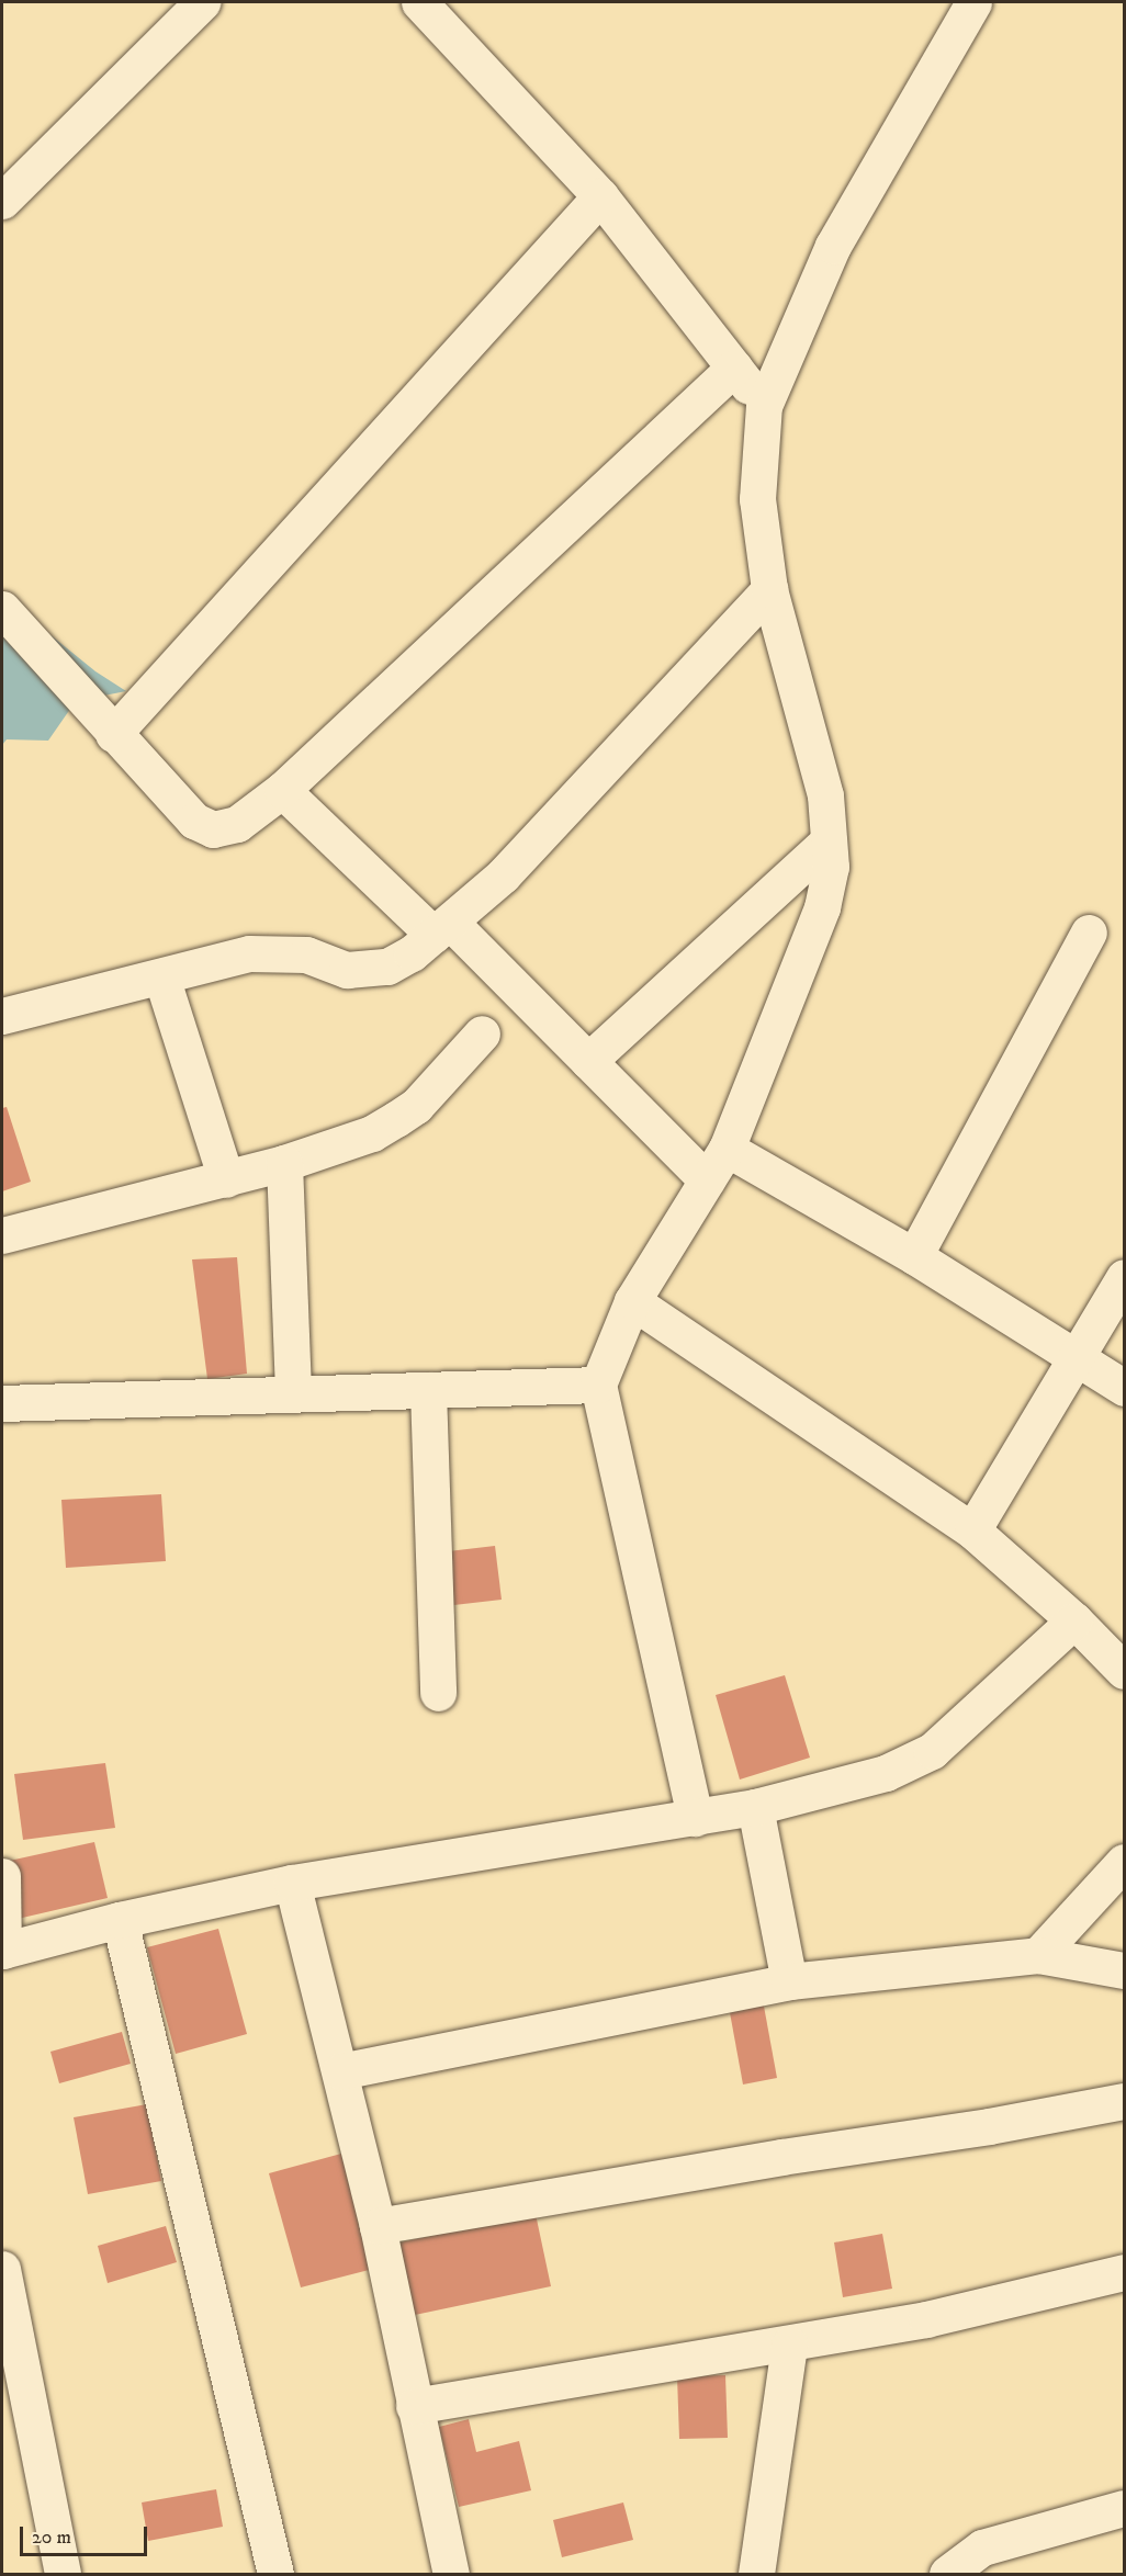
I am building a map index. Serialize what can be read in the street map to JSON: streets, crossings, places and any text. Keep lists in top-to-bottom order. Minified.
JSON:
{"scale_bar":"20 m"}
